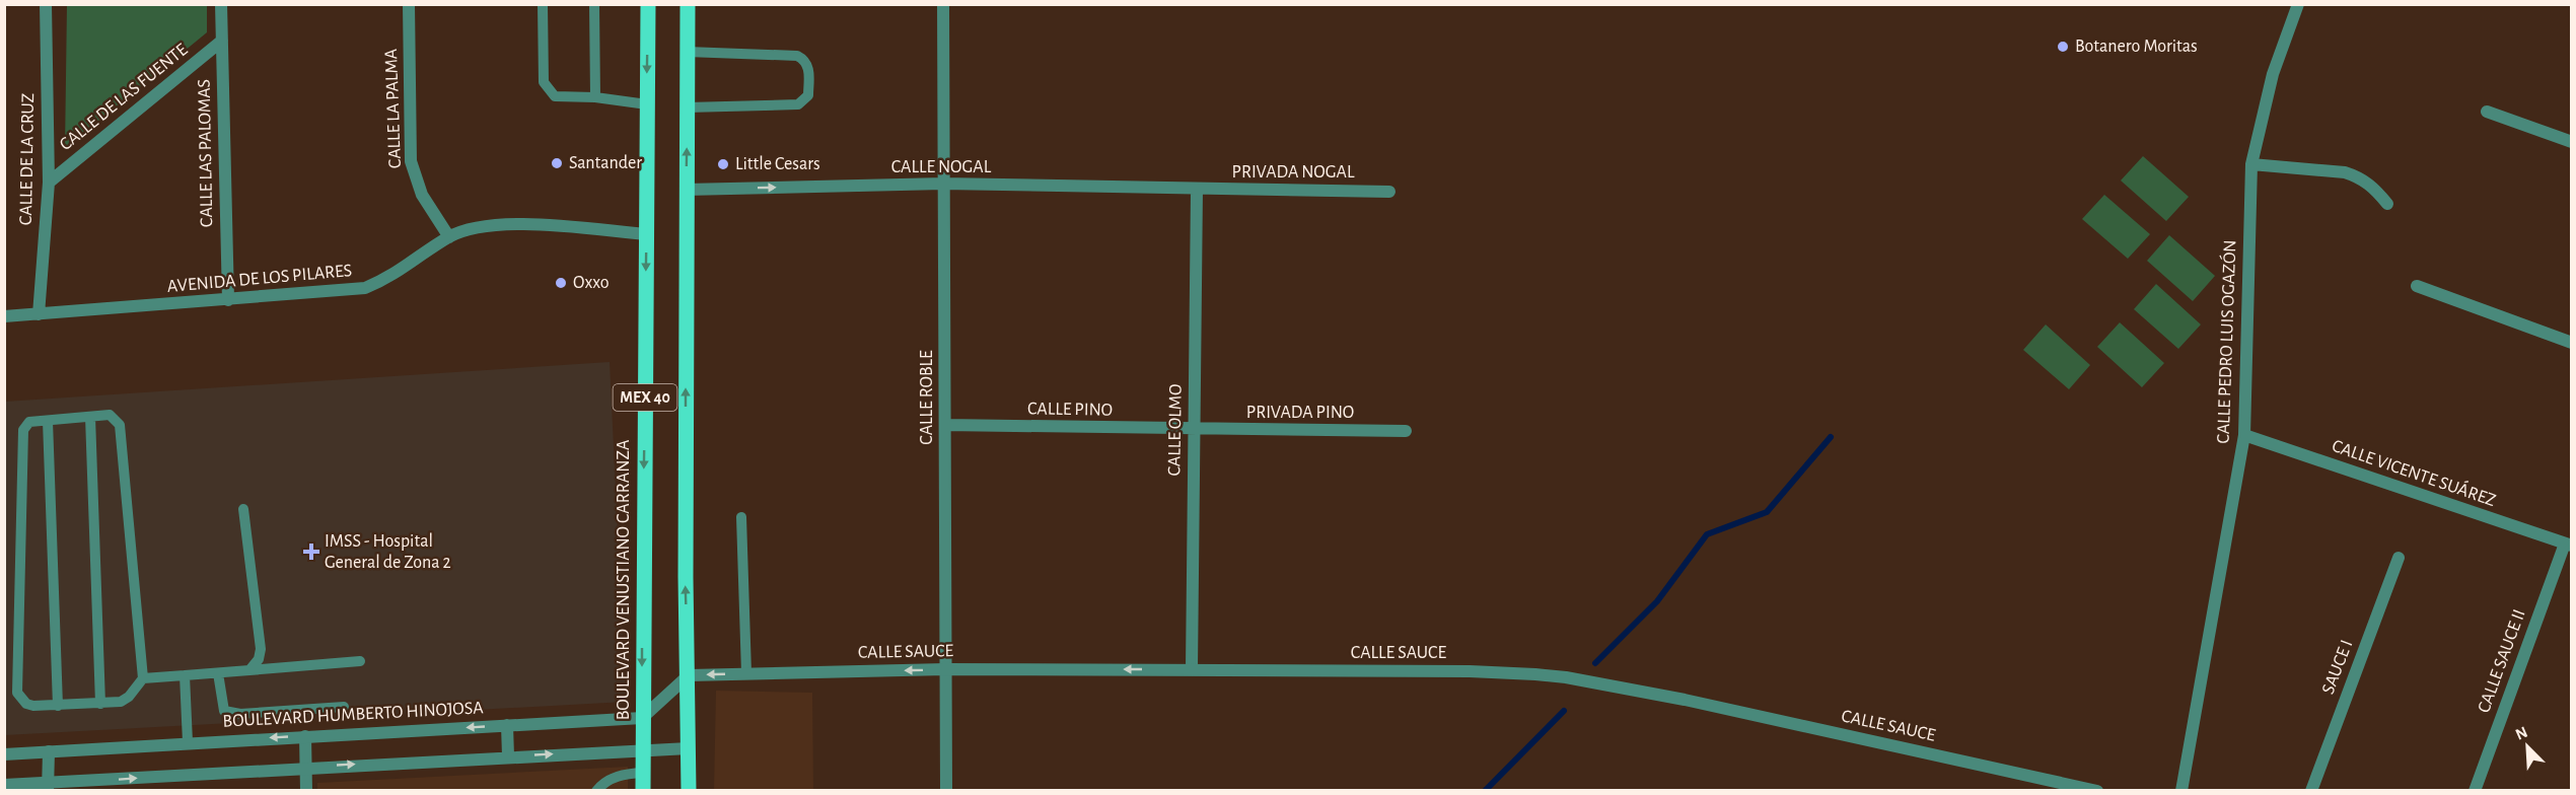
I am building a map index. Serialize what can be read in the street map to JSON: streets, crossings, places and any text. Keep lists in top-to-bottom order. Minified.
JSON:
{"streets":{"main road":["MEX 40","BOULEVARD VENUSTIANO CARRANZA"],"street":["CALLE DE LAS FUENTE","CALLE LA PALMA","CALLE LAS PALOMAS","CALLE DE LA CRUZ","CALLE NOGAL","PRIVADA NOGAL","AVENIDA DE LOS PILARES","CALLE PEDRO LUIS OGAZÓN","CALLE ROBLE","CALLE PINO","PRIVADA PINO","CALLE OLMO","CALLE VICENTE SUÁREZ","CALLE SAUCE","CALLE SAUCE II","SAUCE I","BOULEVARD HUMBERTO HINOJOSA"]},"crossings":[["CALLE DE LAS FUENTE","CALLE LAS PALOMAS"],["CALLE DE LAS FUENTE","CALLE DE LA CRUZ"],["CALLE LA PALMA","AVENIDA DE LOS PILARES"],["CALLE LAS PALOMAS","AVENIDA DE LOS PILARES"],["CALLE DE LA CRUZ","AVENIDA DE LOS PILARES"],["CALLE NOGAL","PRIVADA NOGAL"],["CALLE NOGAL","MEX 40"],["CALLE NOGAL","CALLE ROBLE"],["CALLE NOGAL","CALLE OLMO"],["PRIVADA NOGAL","CALLE OLMO"],["AVENIDA DE LOS PILARES","BOULEVARD VENUSTIANO CARRANZA"],["CALLE PEDRO LUIS OGAZÓN","CALLE VICENTE SUÁREZ"],["MEX 40","CALLE SAUCE"],["CALLE ROBLE","CALLE PINO"],["CALLE ROBLE","CALLE SAUCE"],["CALLE PINO","PRIVADA PINO"],["CALLE PINO","CALLE OLMO"],["PRIVADA PINO","CALLE OLMO"],["CALLE OLMO","CALLE SAUCE"],["CALLE VICENTE SUÁREZ","CALLE SAUCE II"],["BOULEVARD VENUSTIANO CARRANZA","BOULEVARD HUMBERTO HINOJOSA"]],"one_way":["CALLE NOGAL","CALLE SAUCE"],"places":{"other":["Botanero Moritas","Santander","Little Cesars","Oxxo"],"health":["IMSS - Hospital General de Zona 2"]},"north":"top left"}
